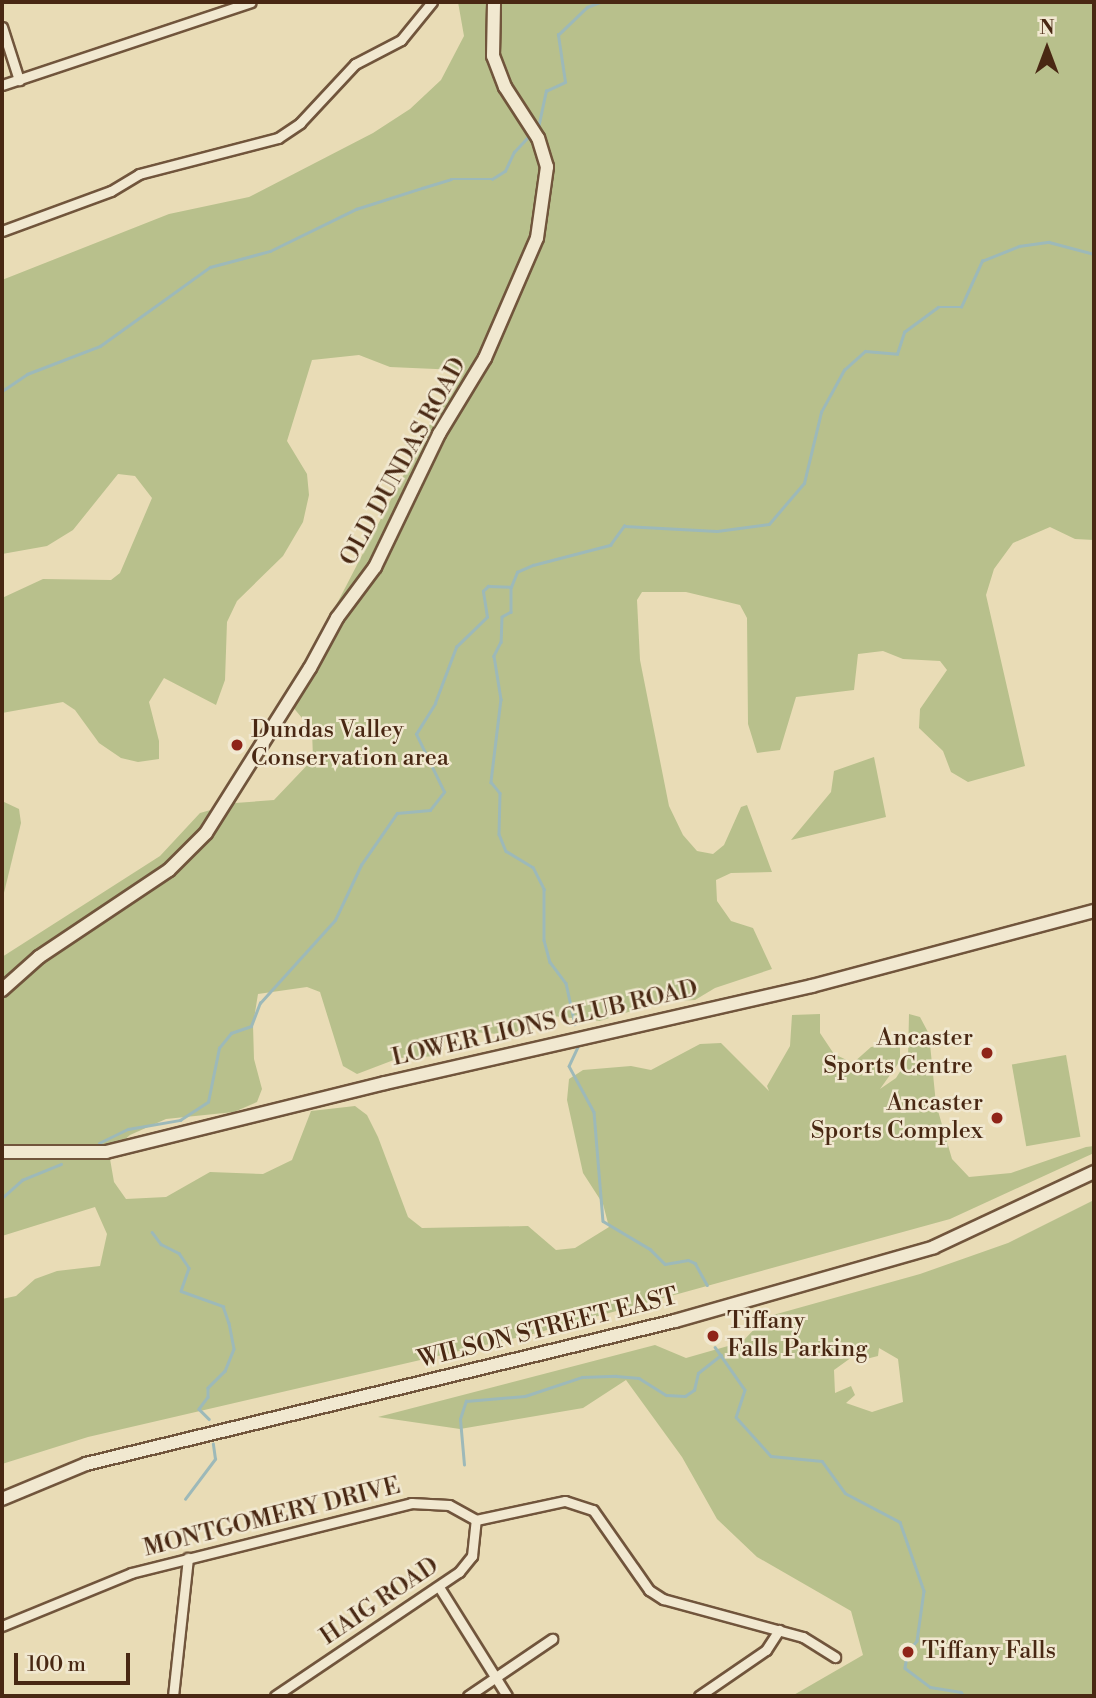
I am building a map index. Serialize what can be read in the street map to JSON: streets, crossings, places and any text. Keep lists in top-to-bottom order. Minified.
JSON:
{"streets":{"street":["OLD DUNDAS ROAD","LOWER LIONS CLUB ROAD","WILSON STREET EAST","MONTGOMERY DRIVE","HAIG ROAD"]},"crossings":[["MONTGOMERY DRIVE","HAIG ROAD"]],"places":["Dundas Valley Conservation area","Ancaster Sports Centre","Ancaster Sports Complex","Tiffany Falls Parking","Tiffany Falls"],"scale_bar":"100 m","north":"top"}
